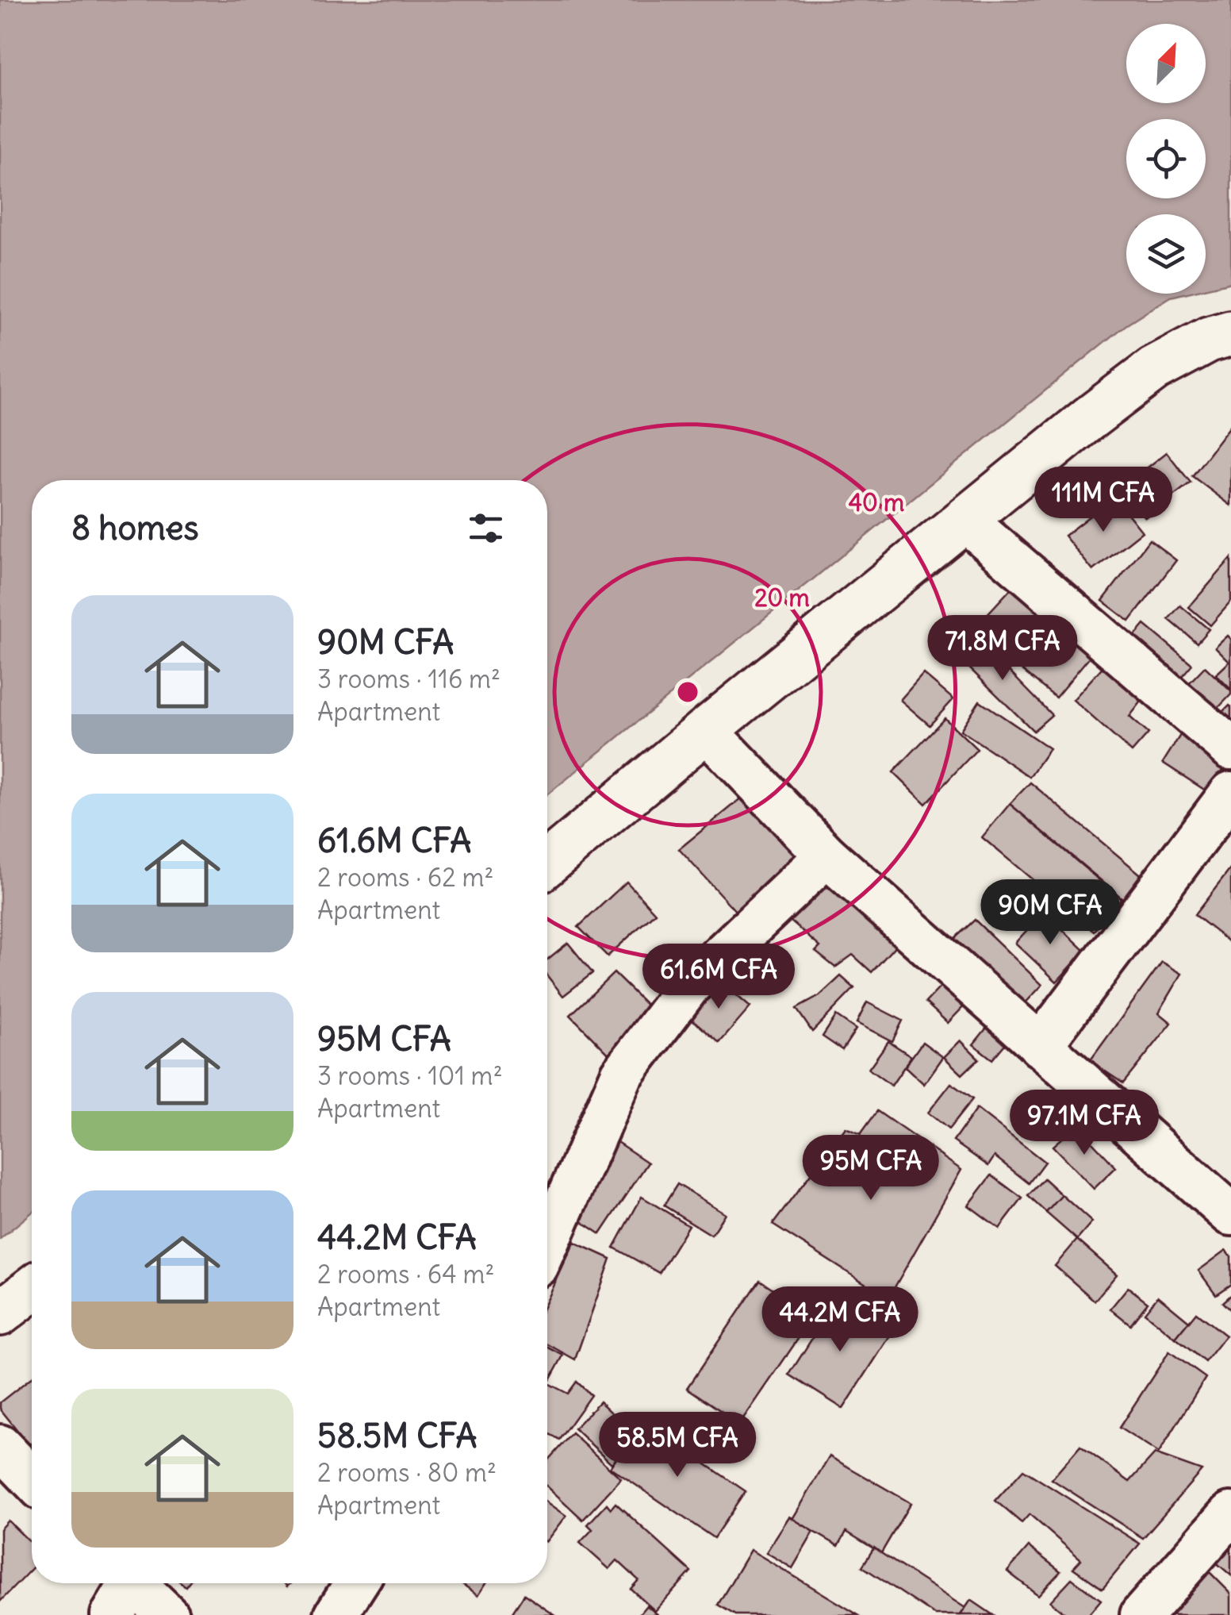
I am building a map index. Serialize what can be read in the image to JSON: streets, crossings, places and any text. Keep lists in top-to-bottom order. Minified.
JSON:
{"north":"top right","page":{"price":["111M CFA","71.8M CFA","90M CFA","61.6M CFA","97.1M CFA","95M CFA","44.2M CFA","58.5M CFA"],"heading":"8 homes","list":[{"name":"90M CFA","note":"3 rooms · 116 m² · Apartment"},{"name":"61.6M CFA","note":"2 rooms · 62 m² · Apartment"},{"name":"95M CFA","note":"3 rooms · 101 m² · Apartment"},{"name":"44.2M CFA","note":"2 rooms · 64 m² · Apartment"},{"name":"58.5M CFA","note":"2 rooms · 80 m² · Apartment"}]},"rings":["40 m","20 m"]}
